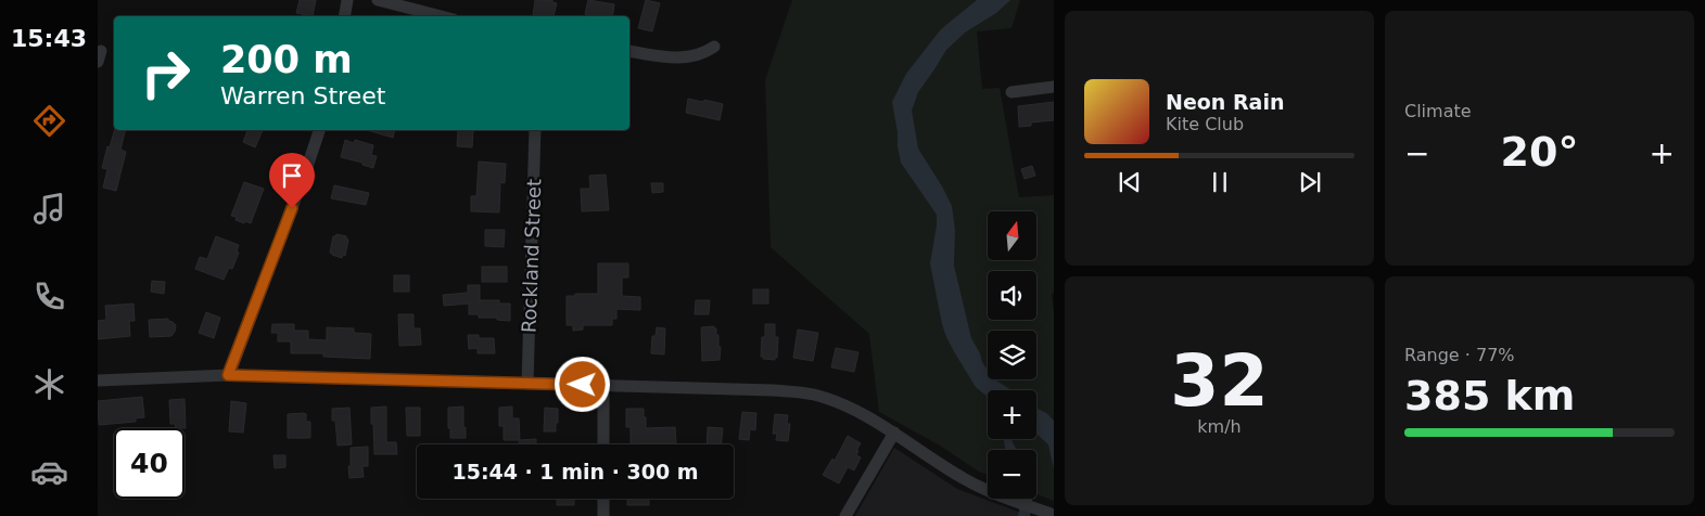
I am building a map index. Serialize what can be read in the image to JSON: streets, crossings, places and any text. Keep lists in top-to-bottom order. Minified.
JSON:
{"streets":{"street":["Rockland Street"]},"north":"top","page":{"tabs":"15:43","tile":["Climate",["32","km/h"],["Range · 77%","385 km"]],"turn":["200 m","Warren Street"],"song":["Neon Rain","Kite Club"],"heat":["−","20°","+"],"map_buttons":["+","−"],"limit":"40","trip":"15:44 · 1 min · 300 m"}}
